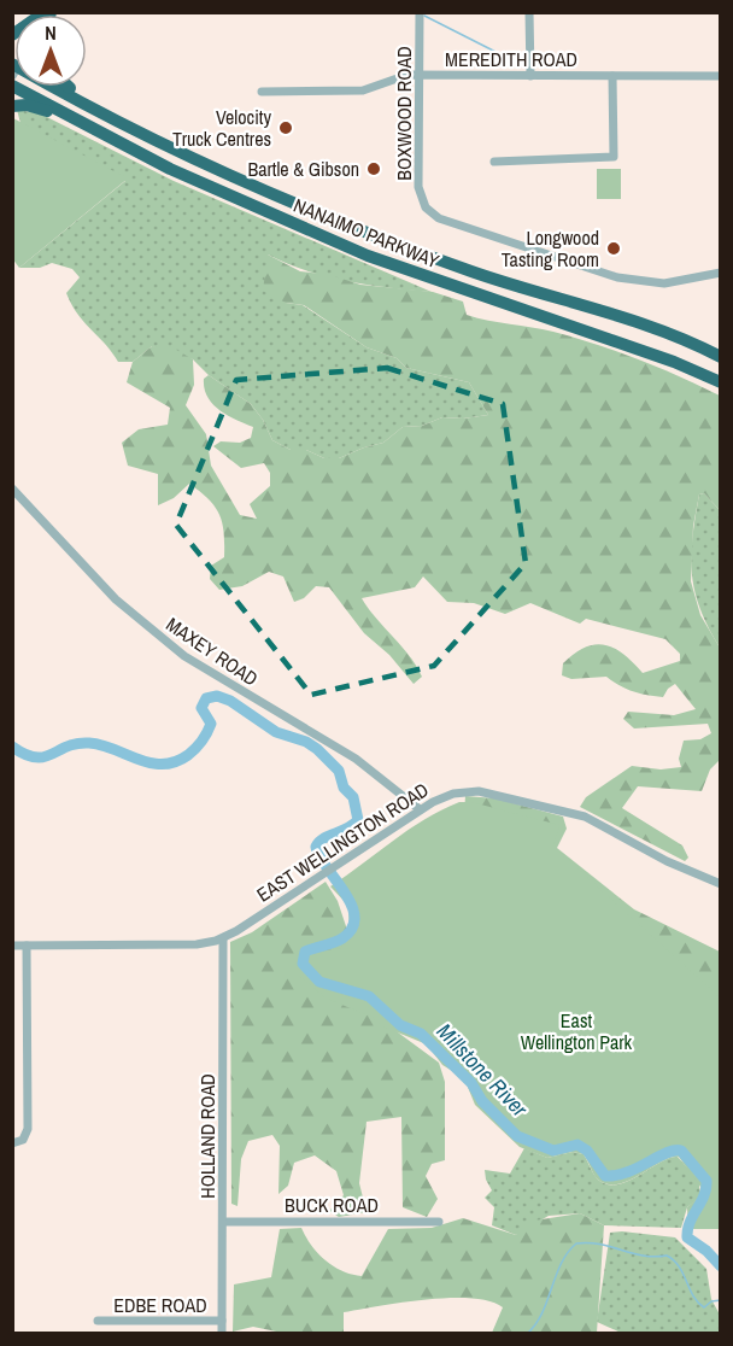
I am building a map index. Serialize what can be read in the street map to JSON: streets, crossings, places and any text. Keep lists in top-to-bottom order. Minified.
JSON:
{"streets":{"highway":["NANAIMO PARKWAY"],"street":["MEREDITH ROAD","BOXWOOD ROAD","MAXEY ROAD","EAST WELLINGTON ROAD","HOLLAND ROAD","BUCK ROAD","EDBE ROAD"]},"crossings":[["MEREDITH ROAD","BOXWOOD ROAD"],["MAXEY ROAD","EAST WELLINGTON ROAD"],["EAST WELLINGTON ROAD","HOLLAND ROAD"],["HOLLAND ROAD","BUCK ROAD"],["HOLLAND ROAD","EDBE ROAD"]],"water":["Millstone River"],"parks":["East Wellington Park"],"places":["Velocity Truck Centres","Bartle & Gibson","Longwood Tasting Room"],"north":"top"}
